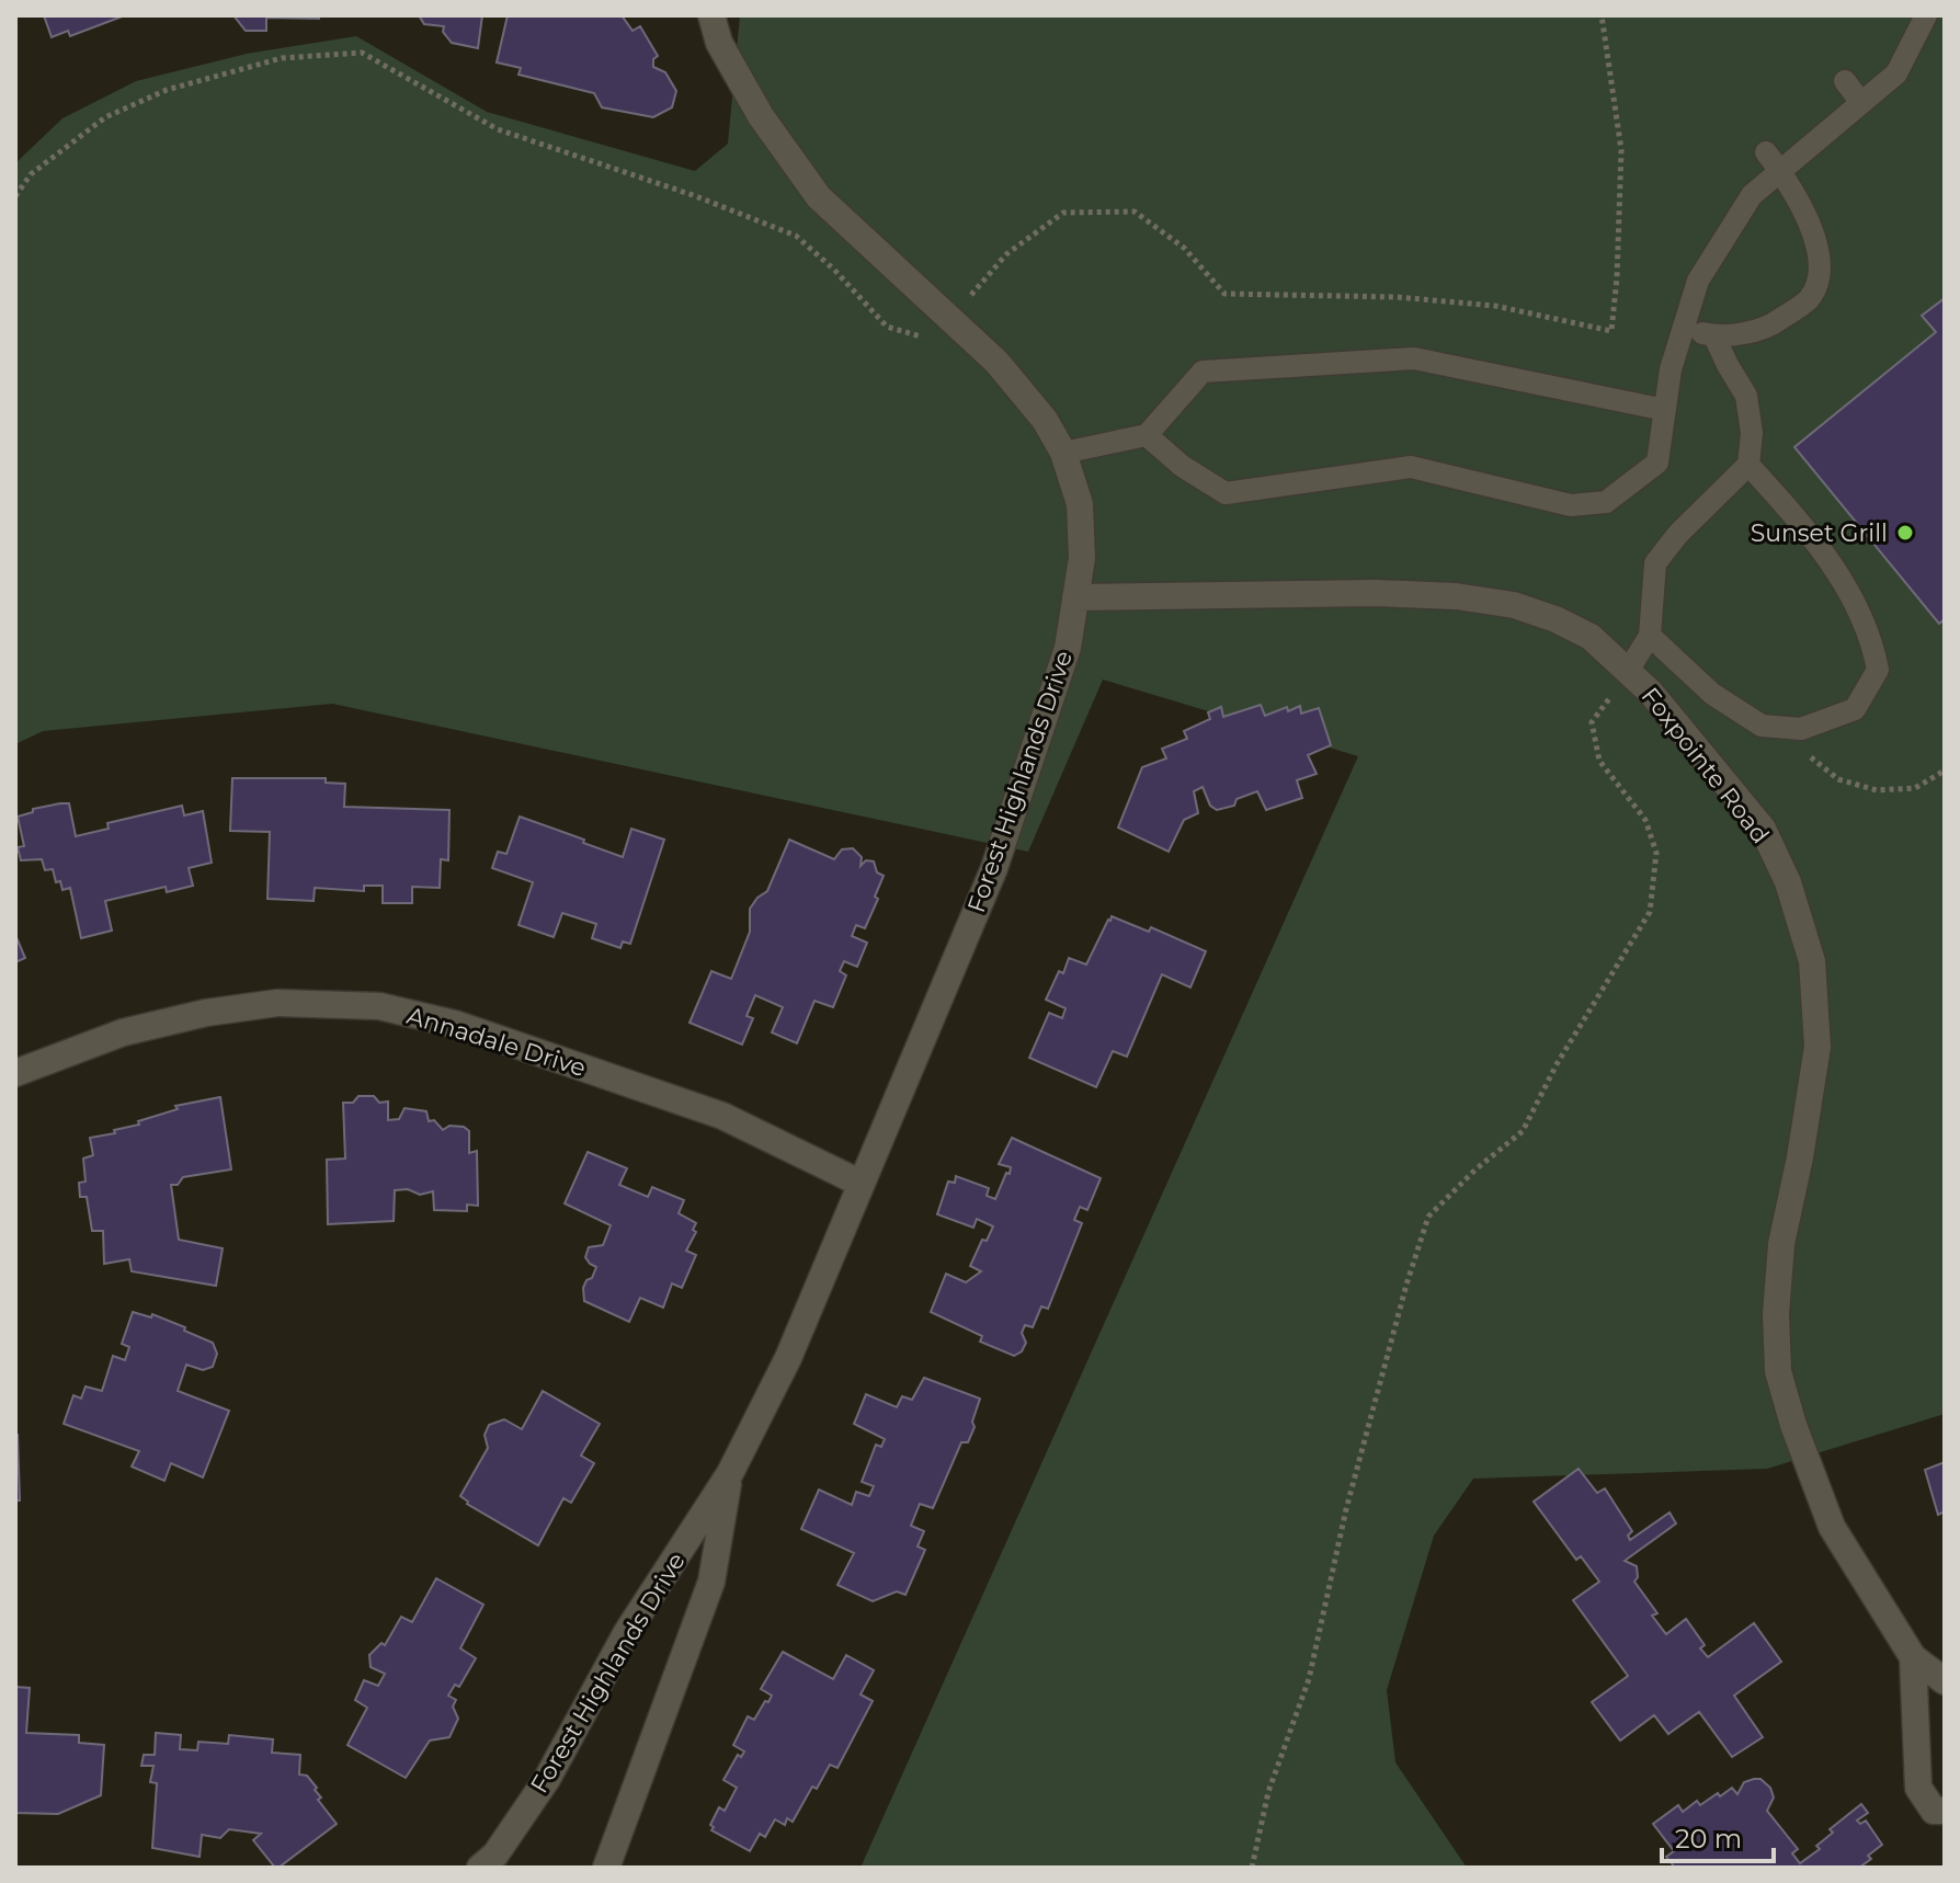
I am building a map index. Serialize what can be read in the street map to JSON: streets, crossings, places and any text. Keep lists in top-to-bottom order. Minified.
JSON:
{"streets":{"street":["Foxpointe Road","Forest Highlands Drive","Annadale Drive"]},"crossings":[["Foxpointe Road","Forest Highlands Drive"],["Forest Highlands Drive","Annadale Drive"]],"places":["Sunset Grill"],"scale_bar":"20 m"}
